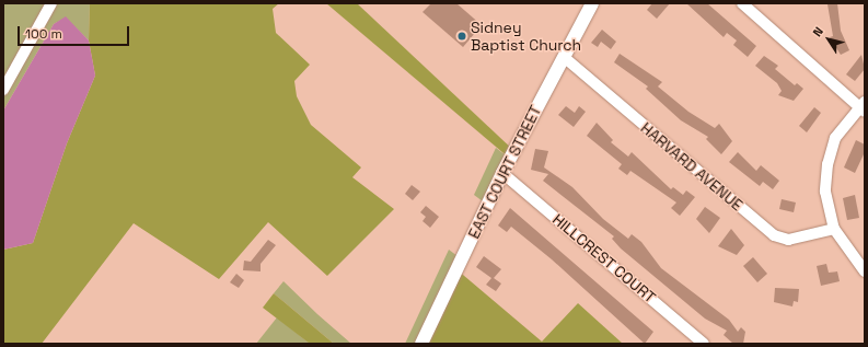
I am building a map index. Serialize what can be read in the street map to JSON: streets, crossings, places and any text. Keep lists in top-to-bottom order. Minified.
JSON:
{"streets":{"main road":["EAST COURT STREET"],"street":["HARVARD AVENUE","HILLCREST COURT"]},"crossings":[["HARVARD AVENUE","EAST COURT STREET"],["EAST COURT STREET","HILLCREST COURT"]],"places":["Sidney Baptist Church"],"scale_bar":"100 m","north":"top left"}
